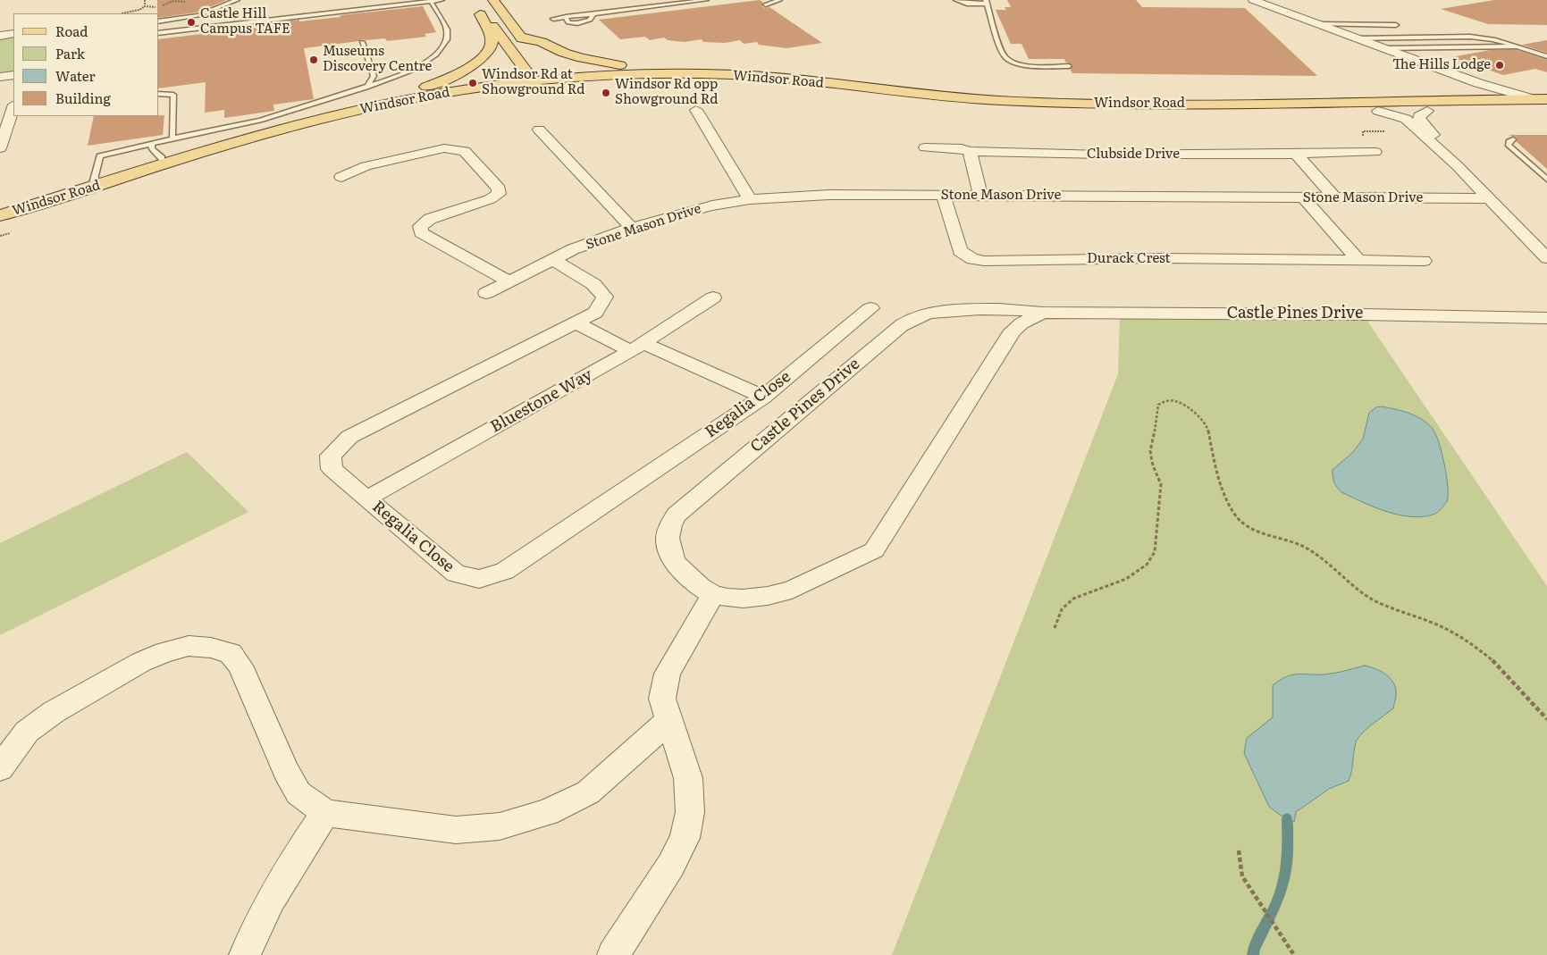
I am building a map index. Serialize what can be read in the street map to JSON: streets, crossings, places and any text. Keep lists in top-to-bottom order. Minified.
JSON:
{"streets":{"main road":["Windsor Road"],"street":["Clubside Drive","Stone Mason Drive","Durack Crest","Castle Pines Drive","Bluestone Way","Regalia Close"]},"crossings":[["Stone Mason Drive","Durack Crest"],["Stone Mason Drive","Regalia Close"],["Bluestone Way","Regalia Close"]],"places":["Castle Hill Campus TAFE","Museums Discovery Centre","The Hills Lodge","Windsor Rd at Showground Rd","Windsor Rd opp Showground Rd"],"legend":["Road","Park","Water","Building"]}
